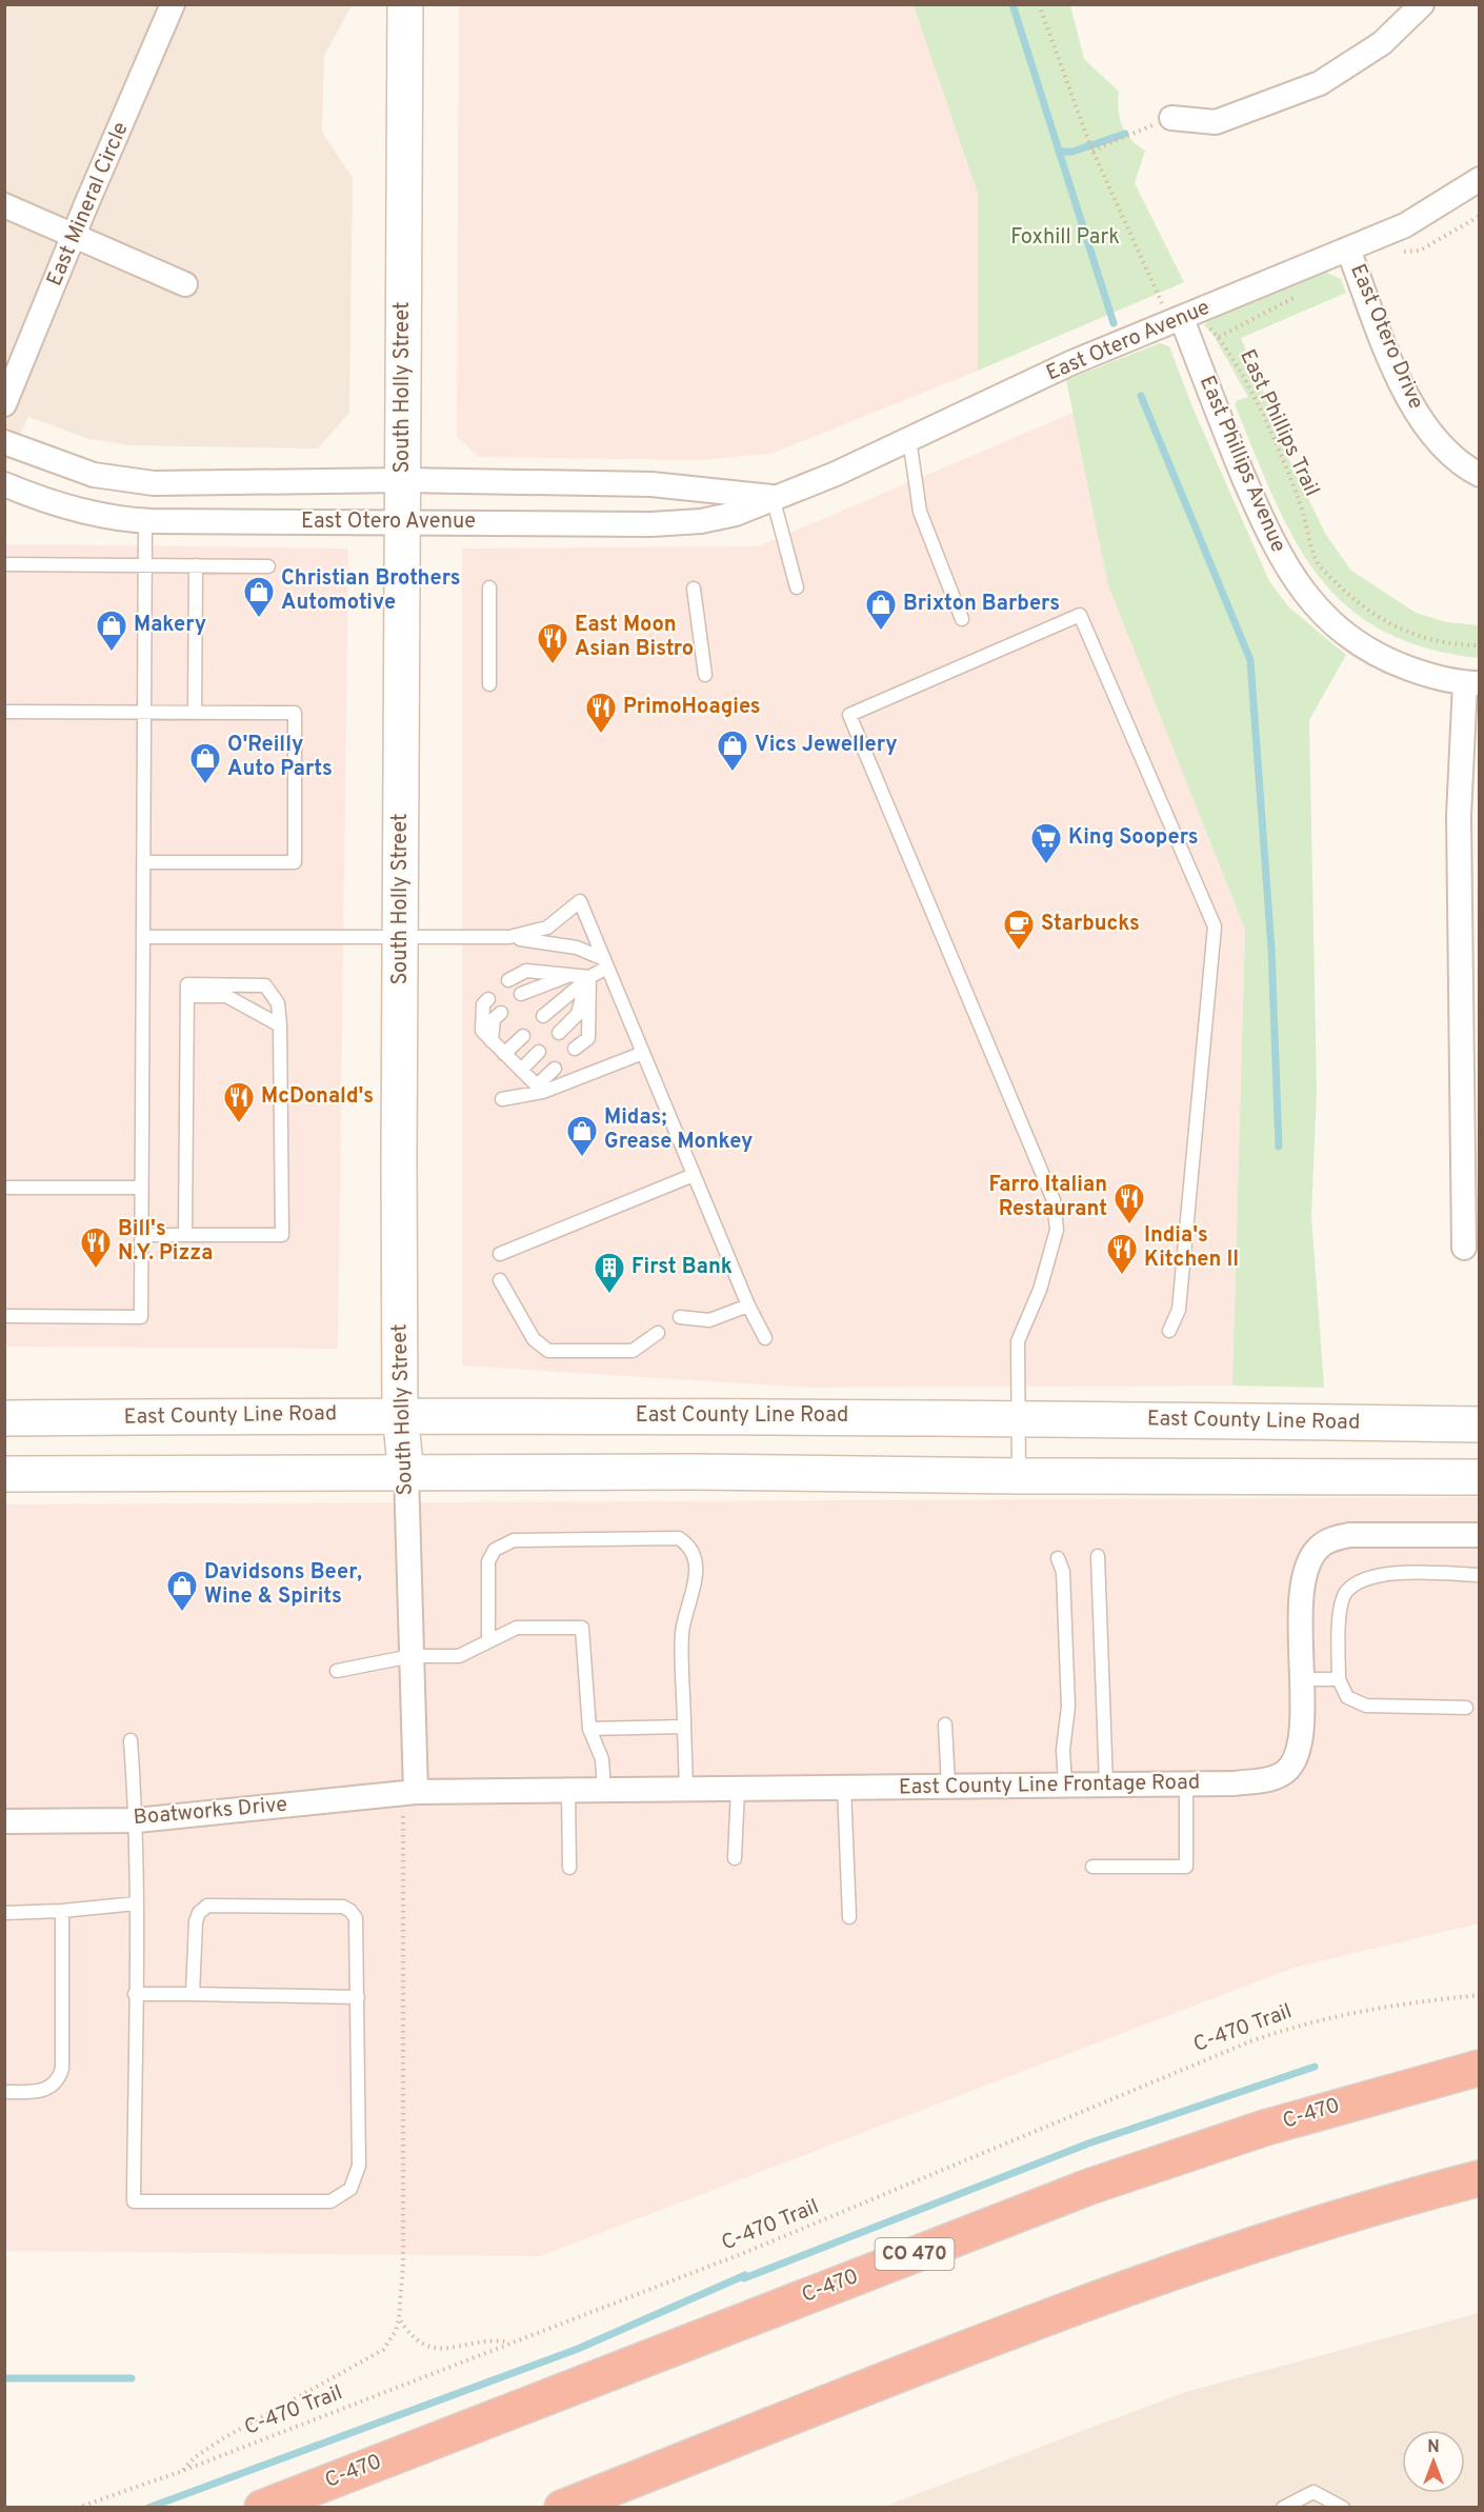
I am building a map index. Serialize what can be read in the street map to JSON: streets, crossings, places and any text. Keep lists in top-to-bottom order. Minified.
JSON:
{"streets":{"highway":["C-470","CO 470"],"main road":["South Holly Street","East County Line Road"],"street":["East Mineral Circle","East Otero Drive","East Otero Avenue","East Phillips Avenue","East County Line Frontage Road","Boatworks Drive"],"path":["East Phillips Trail","C-470 Trail"]},"crossings":[["East Otero Drive","East Otero Avenue"],["East Otero Avenue","South Holly Street"],["East Otero Avenue","East Phillips Avenue"],["South Holly Street","East County Line Road"],["South Holly Street","East County Line Frontage Road"],["South Holly Street","Boatworks Drive"],["East County Line Frontage Road","Boatworks Drive"]],"parks":["Foxhill Park"],"places":{"shop":["Christian Brothers Automotive","Brixton Barbers","Makery","Vics Jewellery","O'Reilly Auto Parts","Midas; Grease Monkey","Davidsons Beer, Wine & Spirits"],"restaurant":["East Moon Asian Bistro","PrimoHoagies","McDonald's","Farro Italian Restaurant","Bill's N.Y. Pizza","India's Kitchen II"],"supermarket":["King Soopers"],"cafe":["Starbucks"],"building":["First Bank"]},"north":"top"}
